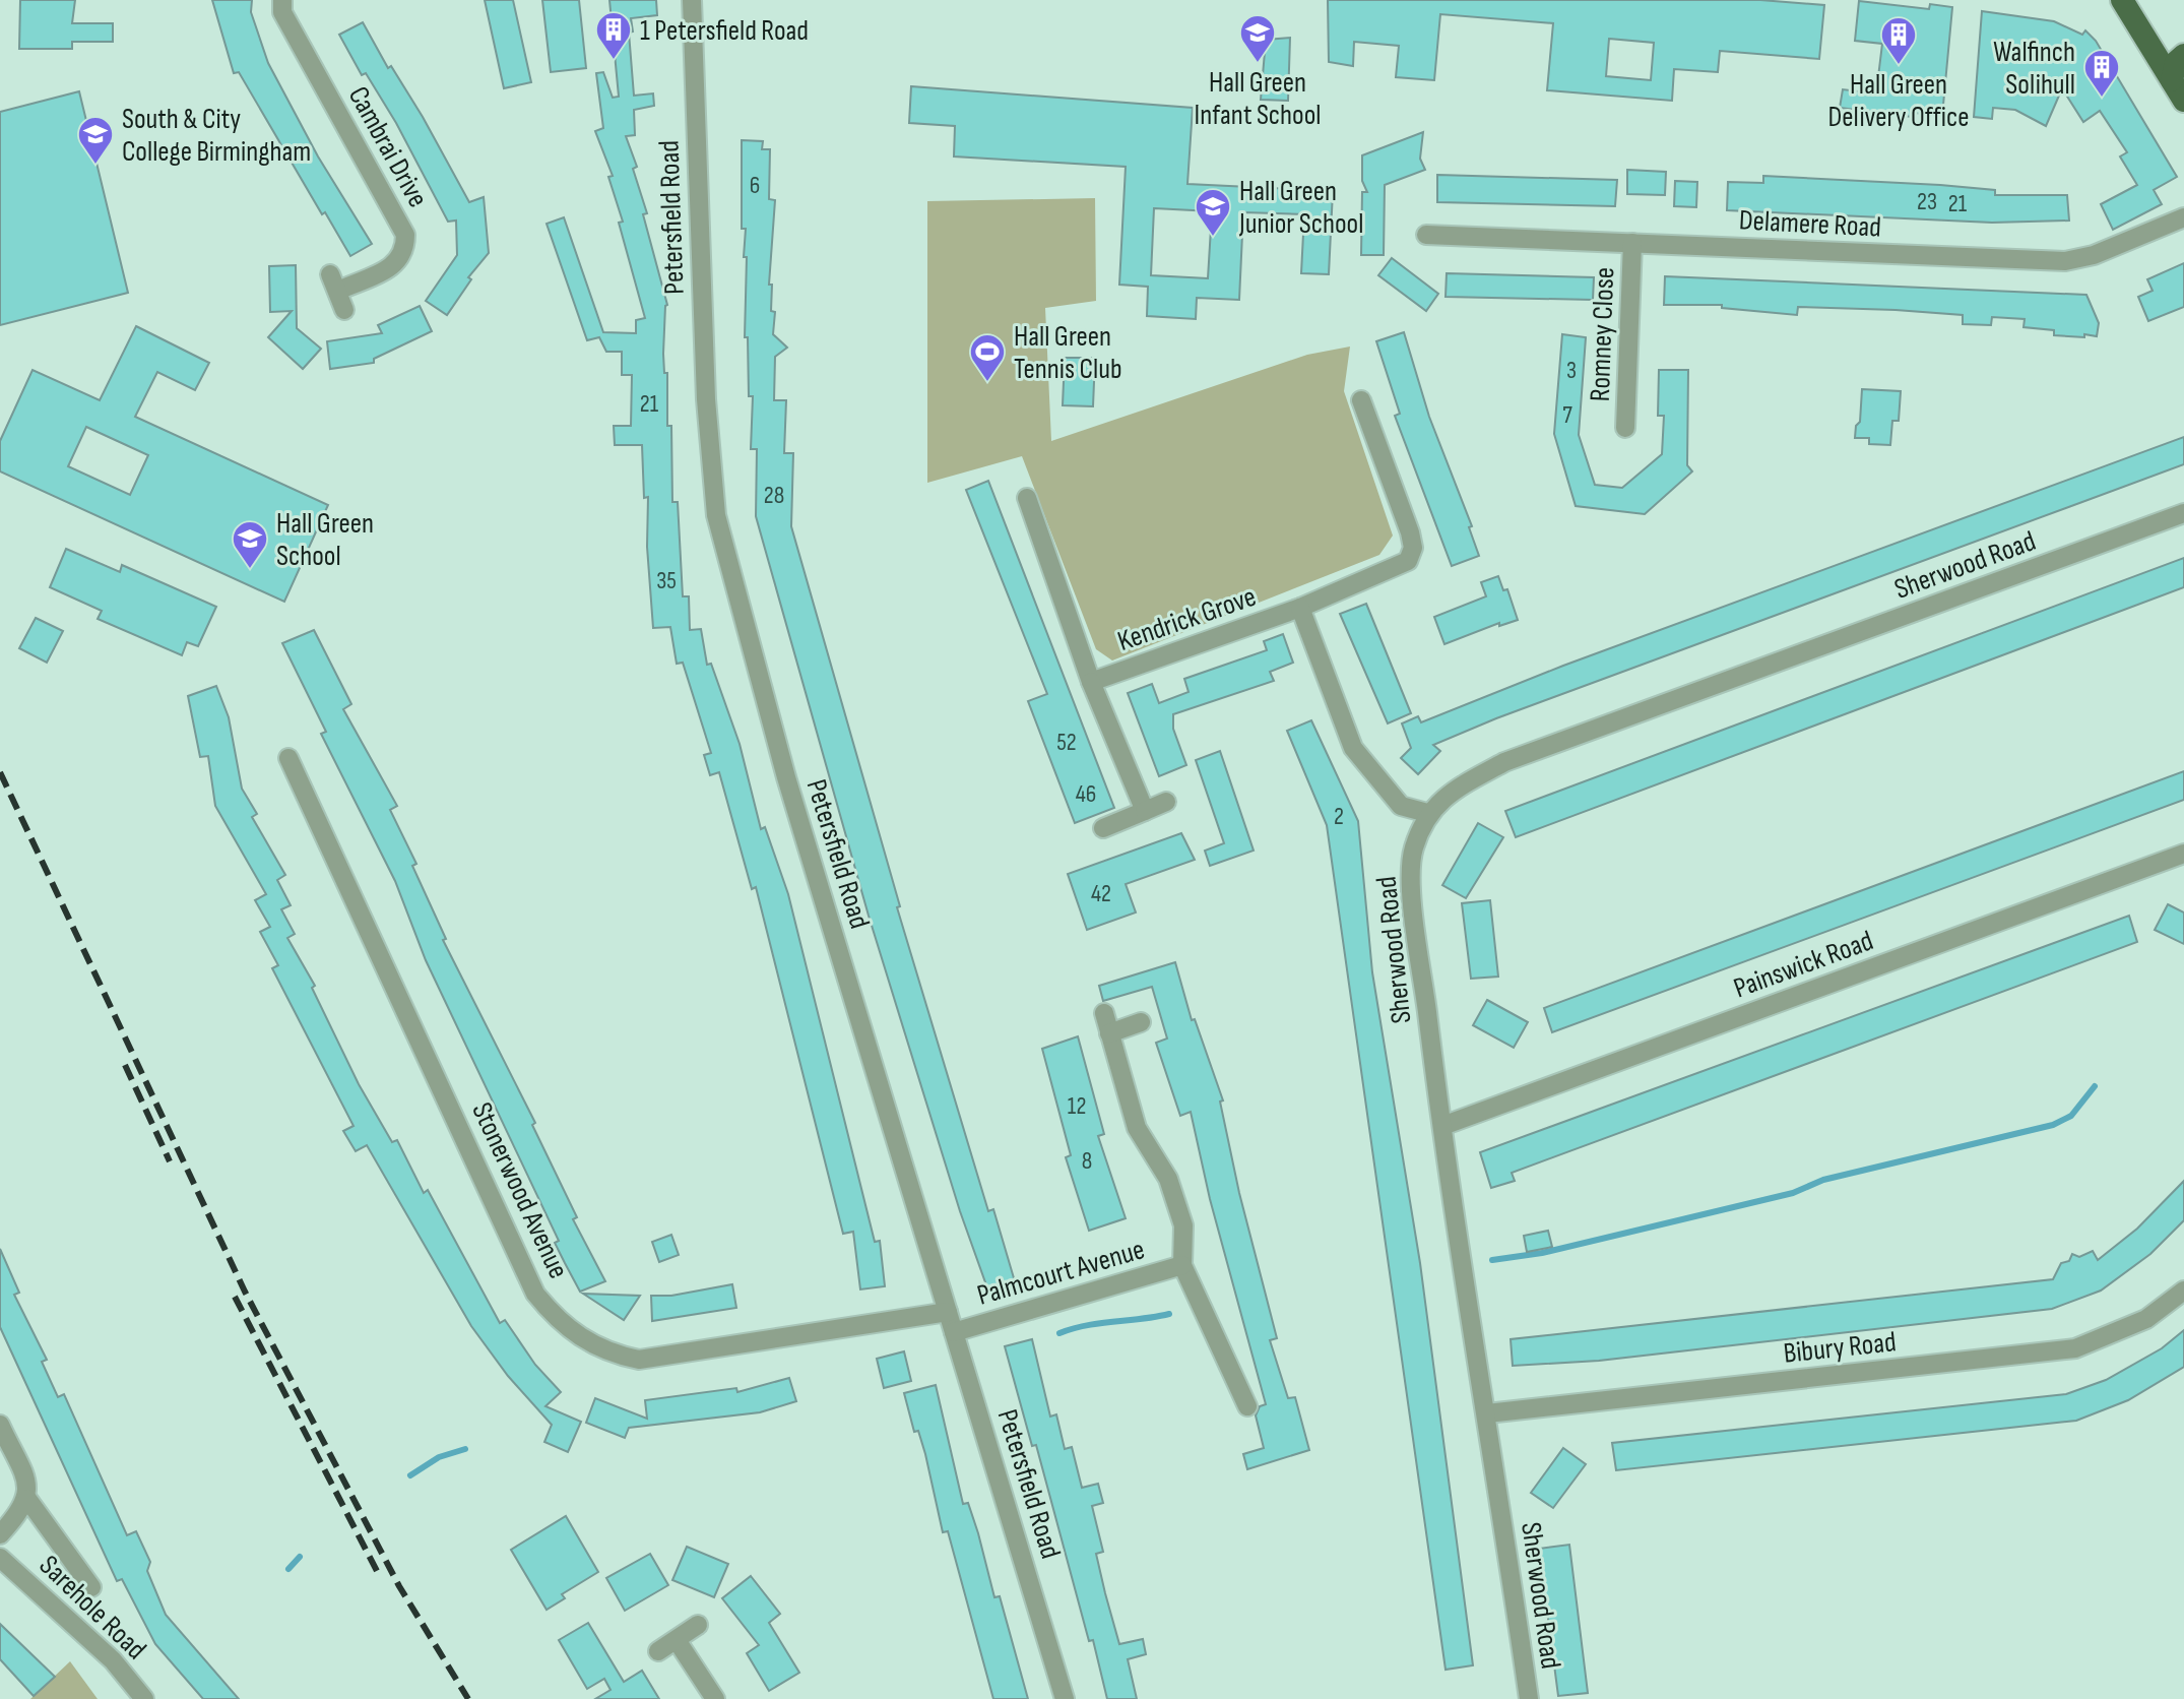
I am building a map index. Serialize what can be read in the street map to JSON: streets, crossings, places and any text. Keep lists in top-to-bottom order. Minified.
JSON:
{"streets":{"street":["Cambrai Drive","Petersfield Road","Delamere Road","Romney Close","Sherwood Road","Kendrick Grove","Painswick Road","Stonerwood Avenue","Palmcourt Avenue","Bibury Road","Sarehole Road"]},"crossings":[["Petersfield Road","Stonerwood Avenue"],["Petersfield Road","Palmcourt Avenue"],["Delamere Road","Romney Close"],["Sherwood Road","Kendrick Grove"],["Sherwood Road","Painswick Road"],["Sherwood Road","Bibury Road"]],"places":{"building":["1 Petersfield Road","Hall Green Delivery Office","Walfinch Solihull"],"school or university":["Hall Green Infant School","South & City College Birmingham","Hall Green Junior School","Hall Green School"],"sports":["Hall Green Tennis Club"]},"house_numbers":["6","23","21","3","21","7","28","35","52","46","2","42","12","8"]}
